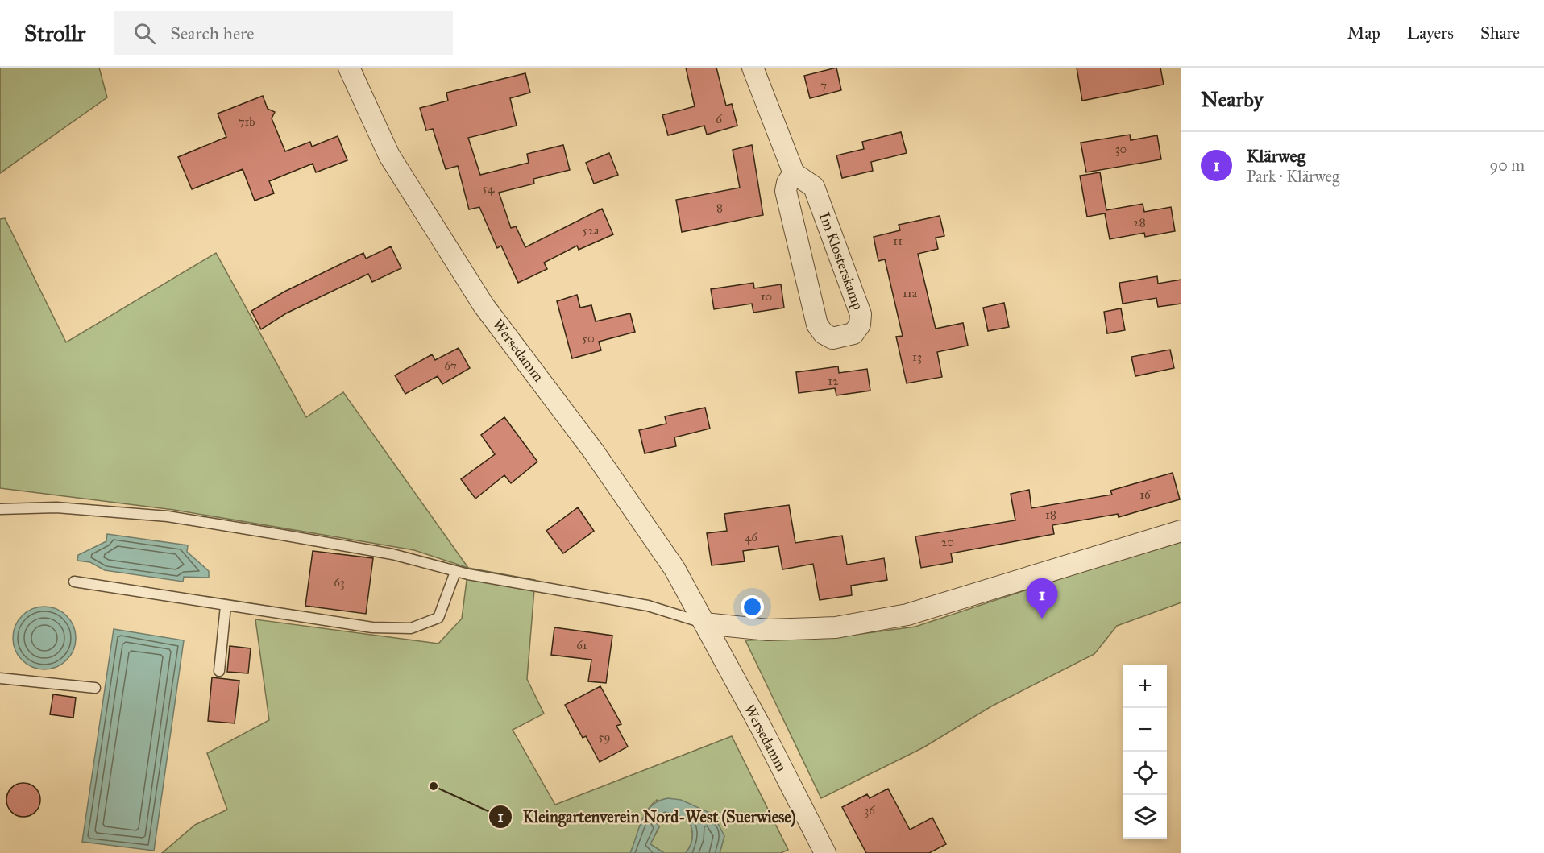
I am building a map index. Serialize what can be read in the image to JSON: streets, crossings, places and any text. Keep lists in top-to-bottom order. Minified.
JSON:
{"streets":{"street":["Im Klosterskamp","Wersedamm"]},"places":["Kleingartenverein Nord-West (Suerwiese)"],"house_numbers":["7","6","71b","30","54","8","28","52a","11","11a","10","50","13","67","12","16","18","46","20","63","61","59","36"],"page":{"header":"Strollr","search":"Search here","nav":["Map","Layers","Share"],"heading":"Nearby","list":[{"mark":"1","name":"Klärweg","note":"Park · Klärweg","value":"90 m"}],"pins":"1","map_buttons":["+","−"]}}
